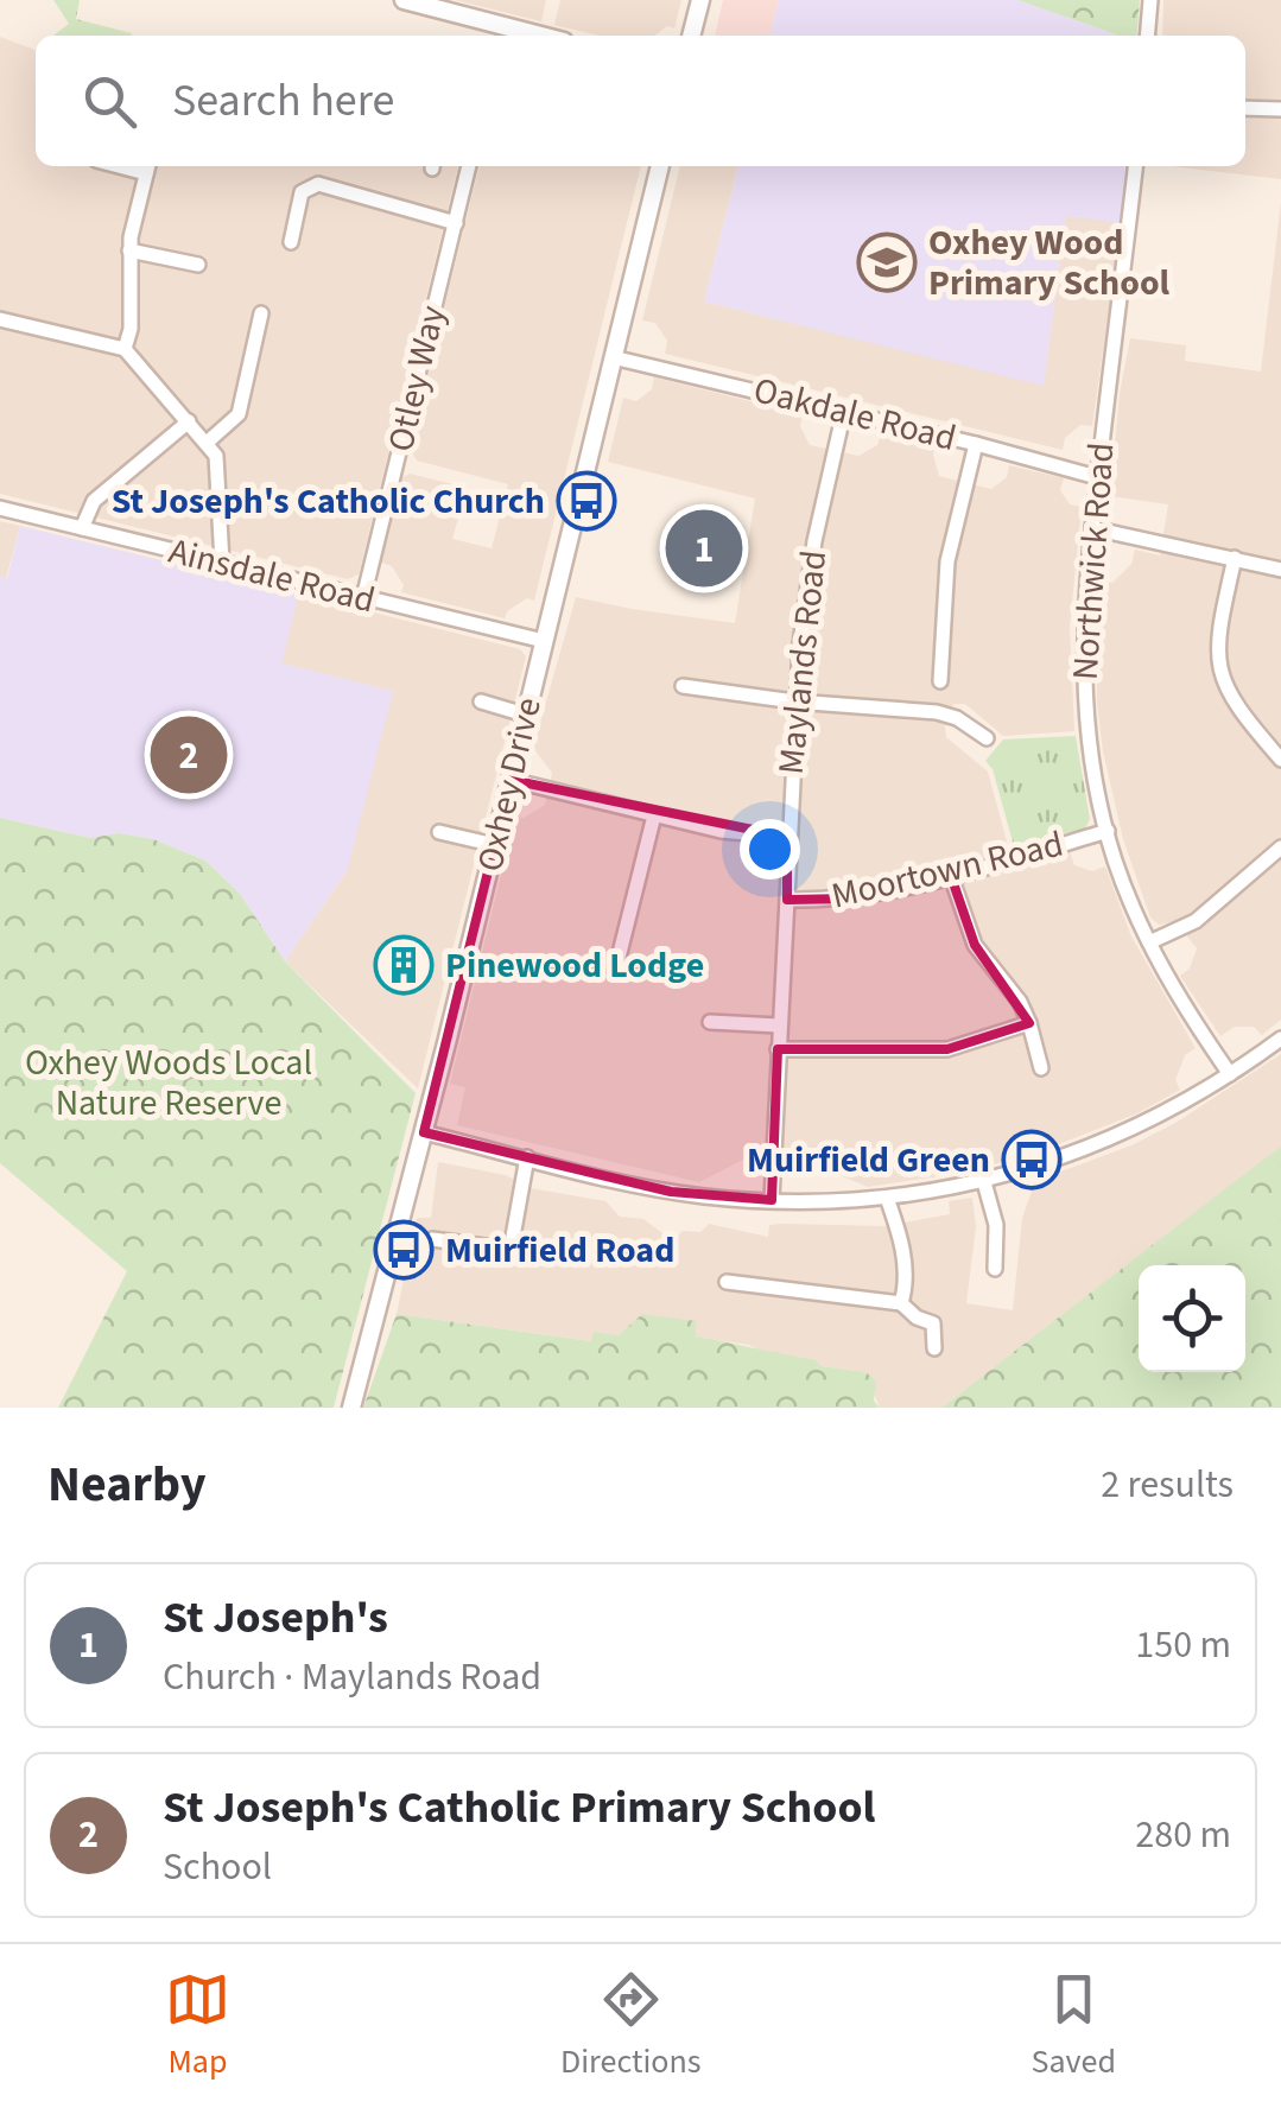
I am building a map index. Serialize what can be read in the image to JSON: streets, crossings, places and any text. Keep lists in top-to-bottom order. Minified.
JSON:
{"streets":{"street":["Otley Way","Oakdale Road","Northwick Road","Ainsdale Road","Maylands Road","Oxhey Drive","Moortown Road"]},"crossings":[["Otley Way","Ainsdale Road"],["Oakdale Road","Northwick Road"],["Oakdale Road","Maylands Road"],["Oakdale Road","Oxhey Drive"],["Northwick Road","Moortown Road"],["Ainsdale Road","Oxhey Drive"],["Maylands Road","Moortown Road"]],"parks":["Oxhey Woods Local Nature Reserve"],"places":{"school or university":["Oxhey Wood Primary School"],"bus stop":["St Joseph's Catholic Church","Muirfield Green","Muirfield Road"],"building":["Pinewood Lodge"]},"page":{"search":"Search here","pins":["1","2"],"heading":["Nearby","2 results"],"list":[{"mark":"1","name":"St Joseph's","note":"Church · Maylands Road","value":"150 m"},{"mark":"2","name":"St Joseph's Catholic Primary School","note":"School","value":"280 m"}],"nav":["Map","Directions","Saved"]}}
